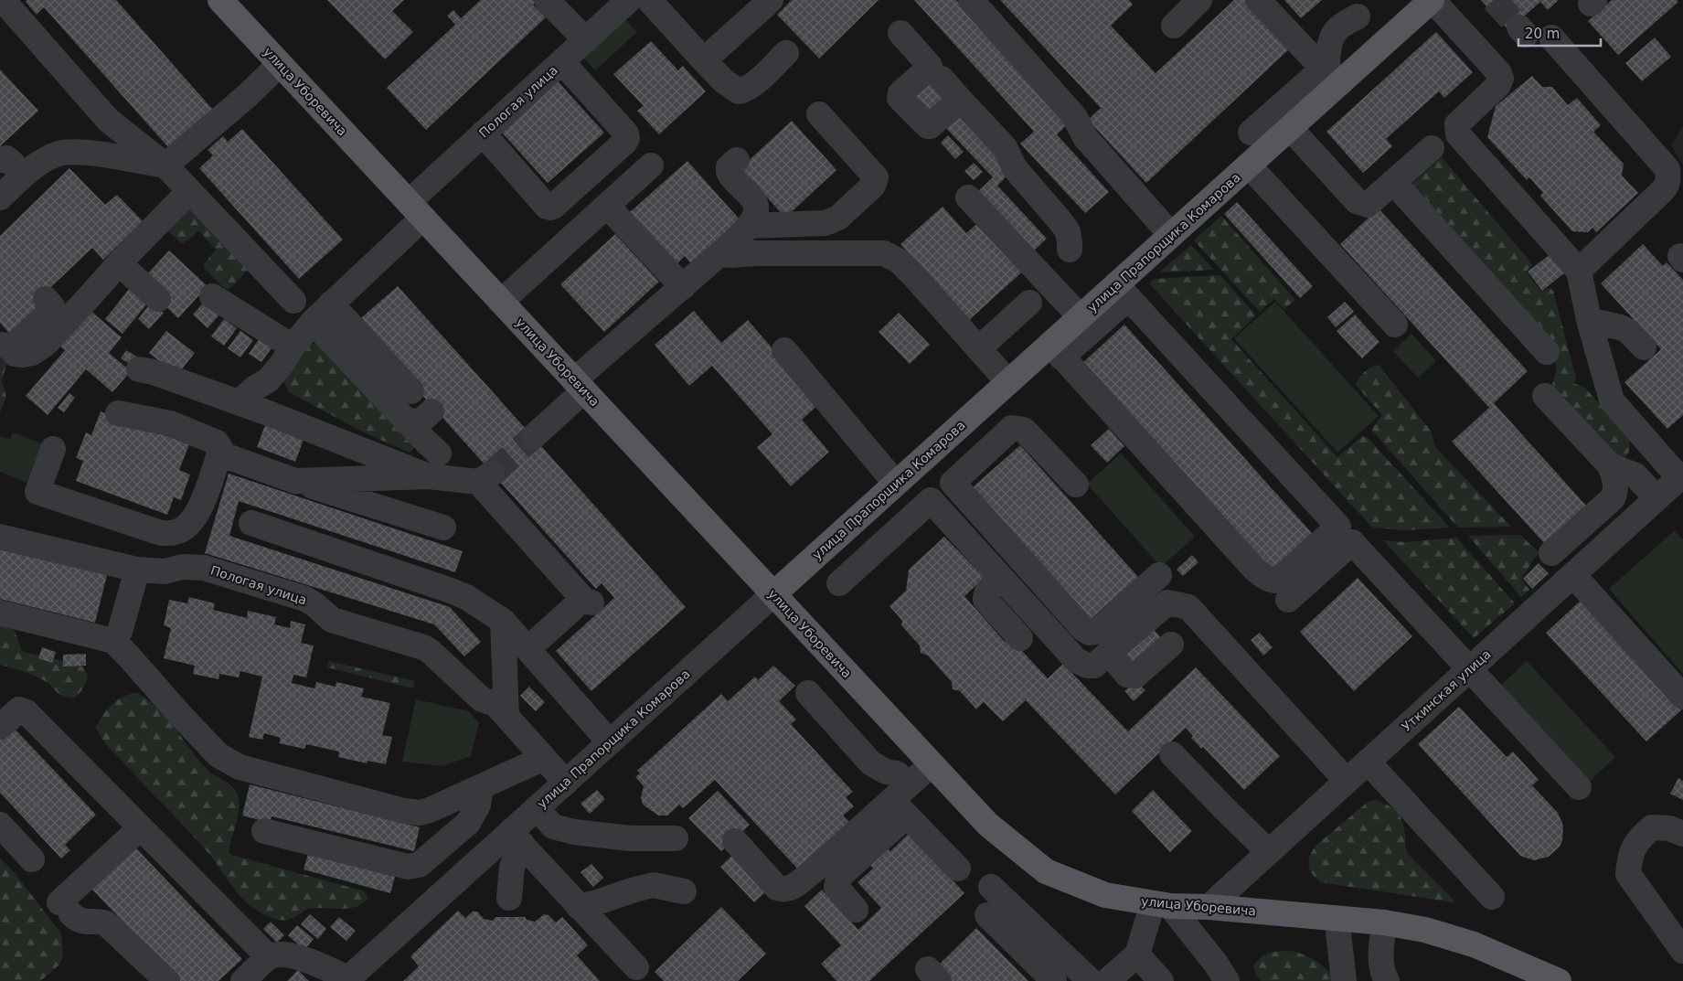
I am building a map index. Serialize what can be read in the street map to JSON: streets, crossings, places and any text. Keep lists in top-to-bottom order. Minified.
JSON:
{"streets":{"main road":["улица Уборевича","улица Прапорщика Комарова"],"street":["Пологая улица","Уткинская улица"]},"crossings":[["улица Уборевича","Пологая улица"],["улица Уборевича","улица Прапорщика Комарова"],["улица Уборевича","Уткинская улица"],["Пологая улица","улица Прапорщика Комарова"]],"scale_bar":"20 m"}
